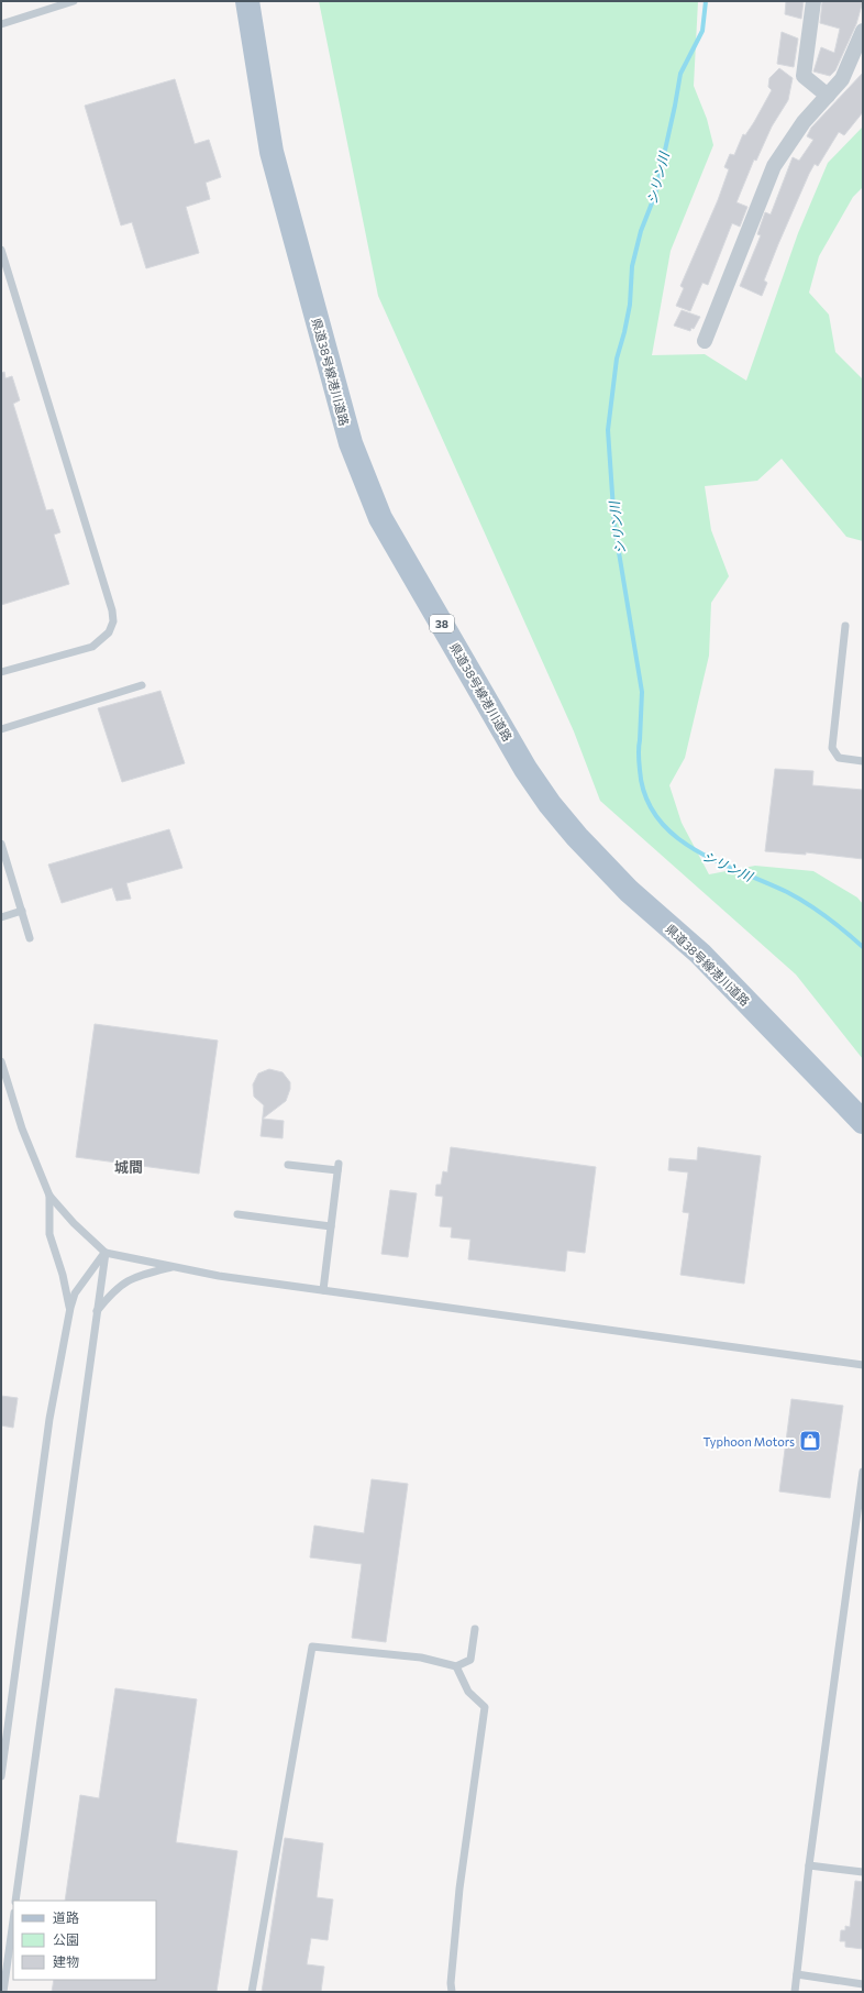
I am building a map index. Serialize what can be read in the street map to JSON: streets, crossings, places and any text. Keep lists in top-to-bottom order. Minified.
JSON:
{"streets":{"main road":["県道38号線港川道路","38"]},"districts":["城間"],"water":["シリン川"],"places":{"shop":["Typhoon Motors"]},"legend":["道路","公園","建物"]}
